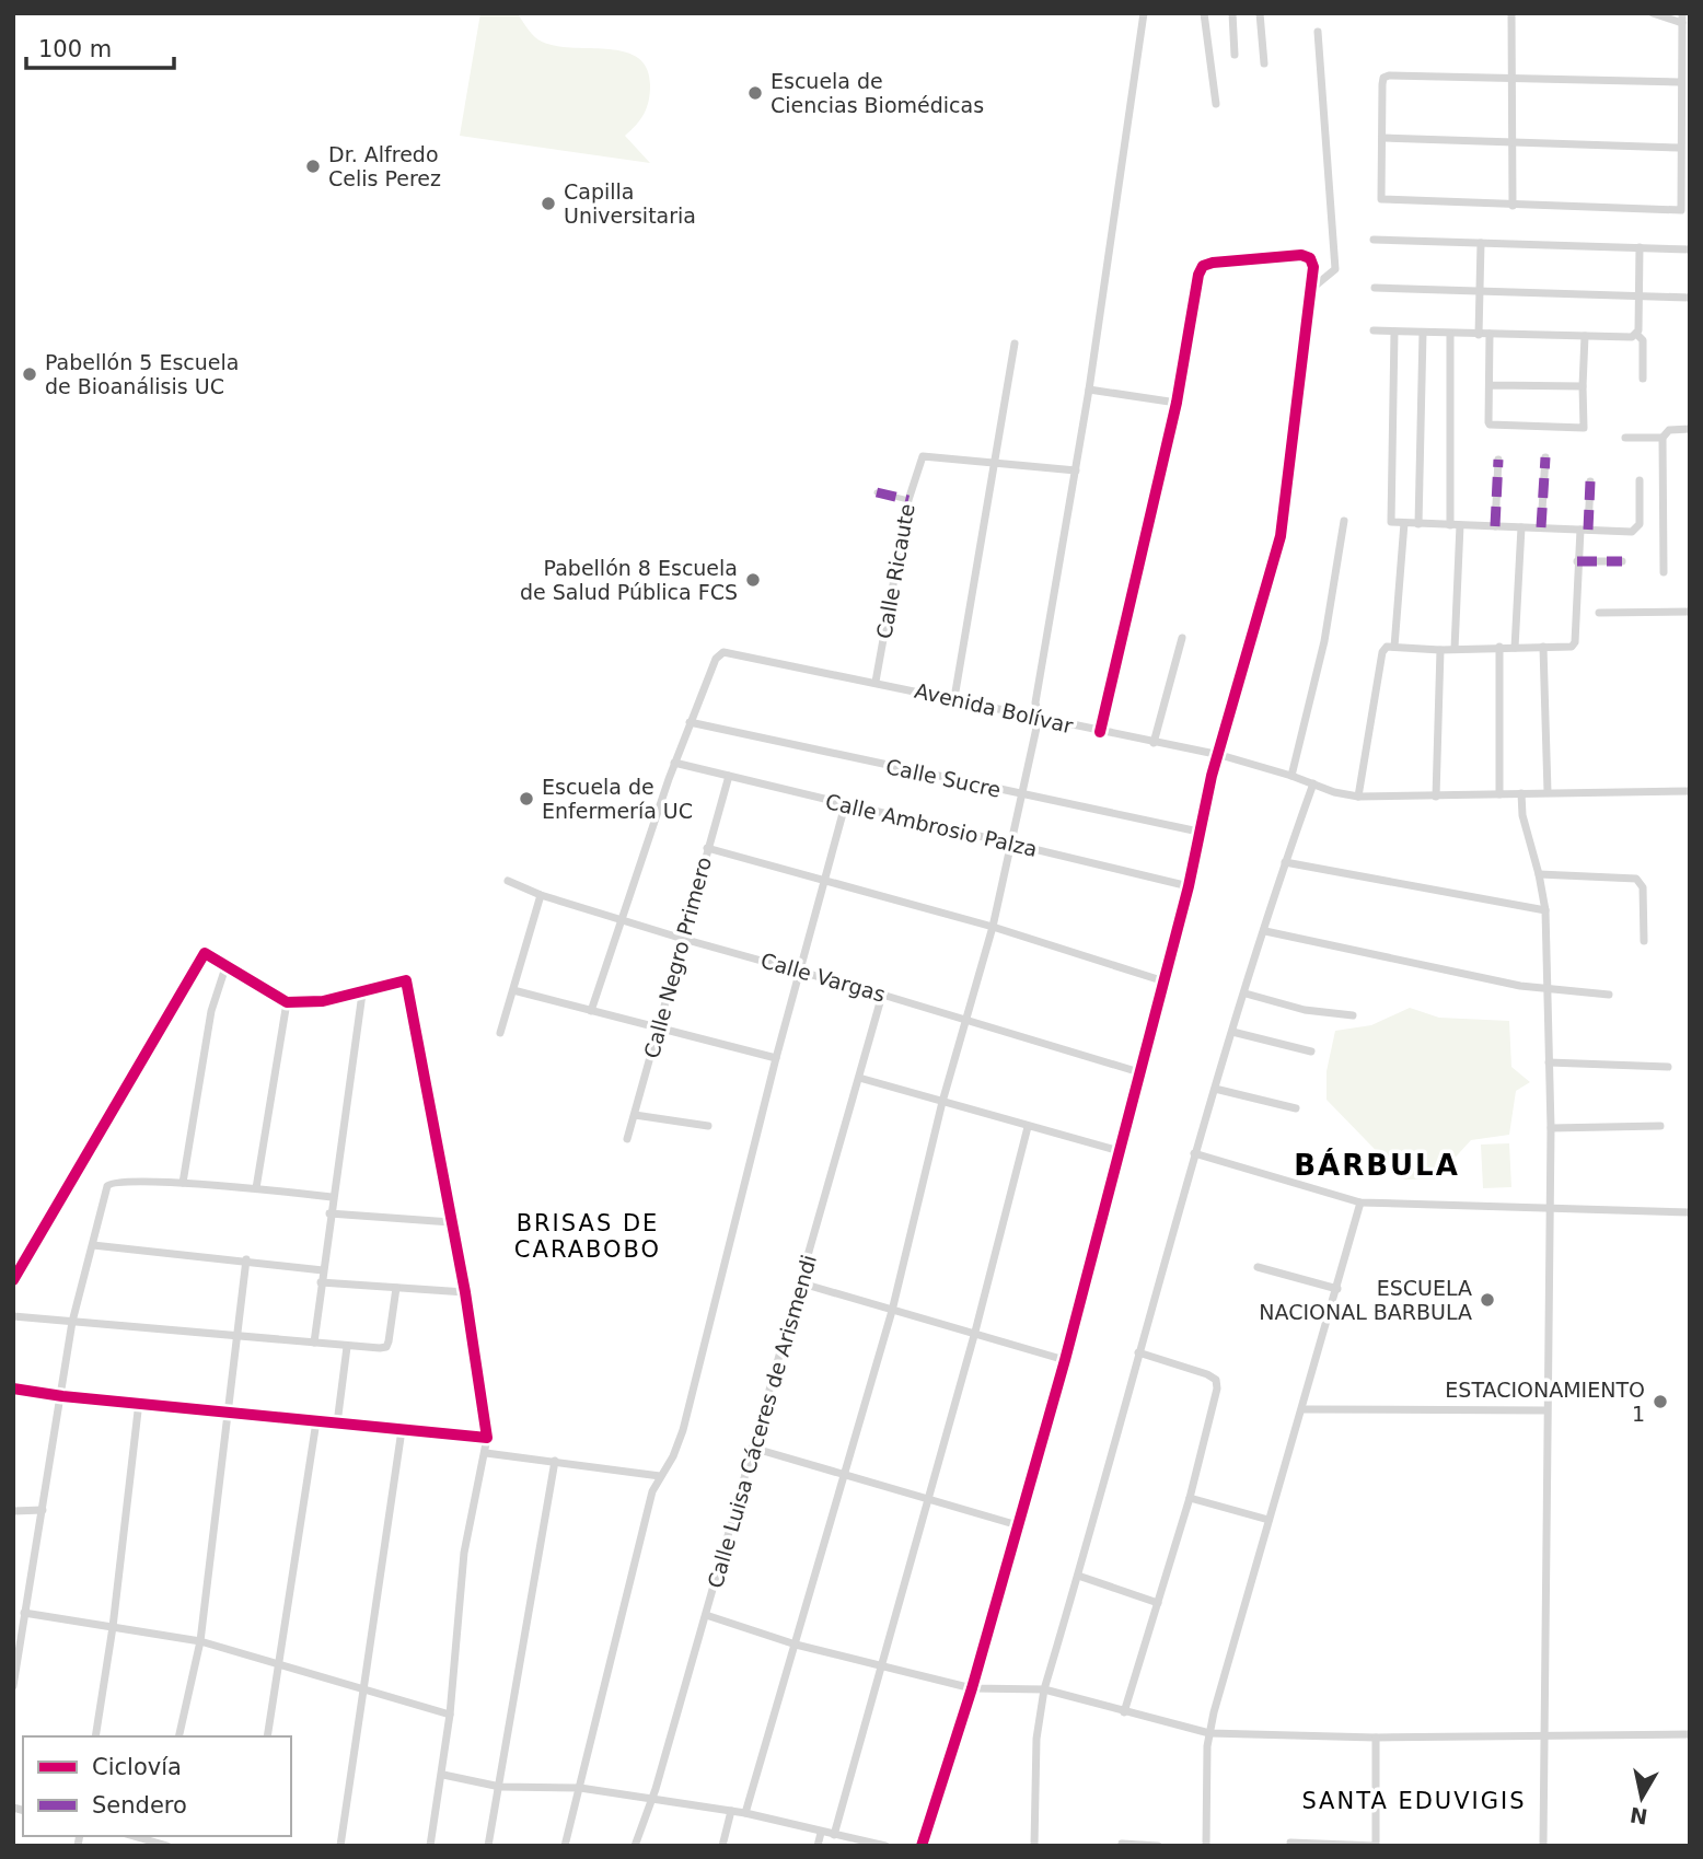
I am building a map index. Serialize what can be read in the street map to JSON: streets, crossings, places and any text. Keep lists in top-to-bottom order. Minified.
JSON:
{"streets":{"street":["Calle Ricaute","Avenida Bolívar","Calle Sucre","Calle Ambrosio Palza","Calle Negro Primero","Calle Vargas","Calle Luisa Cáceres de Arismendi"]},"crossings":[["Calle Ricaute","Avenida Bolívar"],["Avenida Bolívar","Calle Sucre"],["Avenida Bolívar","Calle Ambrosio Palza"],["Avenida Bolívar","Calle Vargas"],["Calle Ambrosio Palza","Calle Negro Primero"],["Calle Negro Primero","Calle Vargas"],["Calle Vargas","Calle Luisa Cáceres de Arismendi"]],"districts":["BÁRBULA","BRISAS DE CARABOBO","SANTA EDUVIGIS"],"places":["Escuela de Ciencias Biomédicas","Dr. Alfredo Celis Perez","Capilla Universitaria","Pabellón 5 Escuela de Bioanálisis UC","Pabellón 8 Escuela de Salud Pública FCS","Escuela de Enfermería UC","ESCUELA NACIONAL BARBULA","ESTACIONAMIENTO 1"],"legend":["Ciclovía","Sendero"],"scale_bar":"100 m","north":"bottom"}
